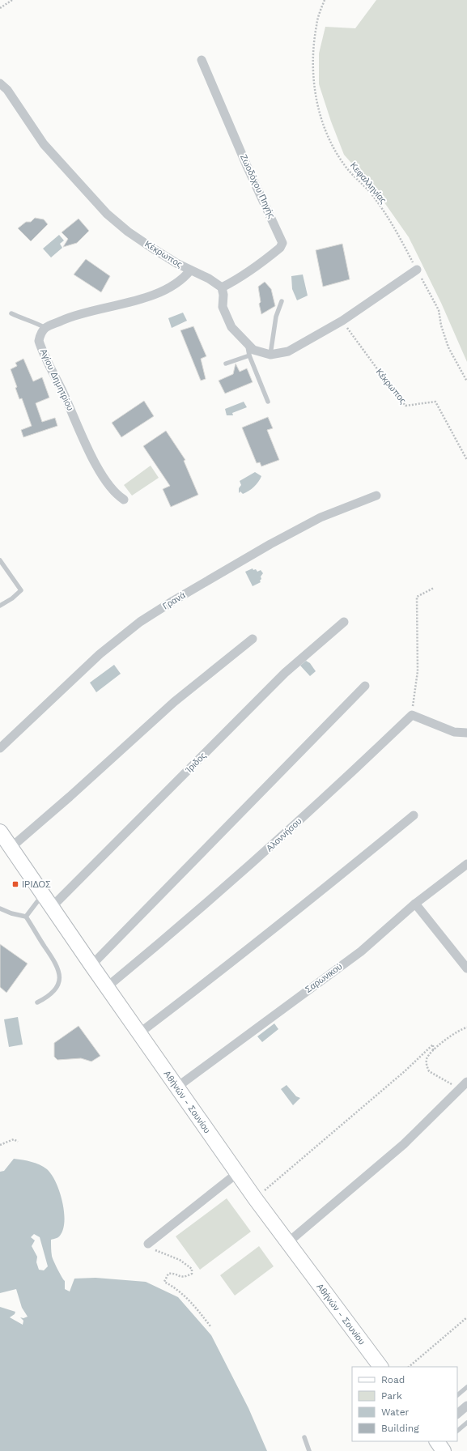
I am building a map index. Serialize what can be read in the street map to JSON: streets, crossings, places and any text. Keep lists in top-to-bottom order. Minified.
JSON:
{"streets":{"main road":["Αθήνών - Σουνίου"],"street":["Ζωοδόχου Πηγής","Κέκρωπος","Αγίου Δημητρίου","Γρανά","Ίριδος","Αλοννήσου","Σαρωνικού"],"path":["Κεφαλληνίας"]},"crossings":[["Ζωοδόχου Πηγής","Κέκρωπος"],["Ίριδος","Αθήνών - Σουνίου"],["Αλοννήσου","Αθήνών - Σουνίου"],["Σαρωνικού","Αθήνών - Σουνίου"]],"places":{"transit":["ΙΡΙΔΟΣ"]},"legend":["Road","Park","Water","Building"]}
